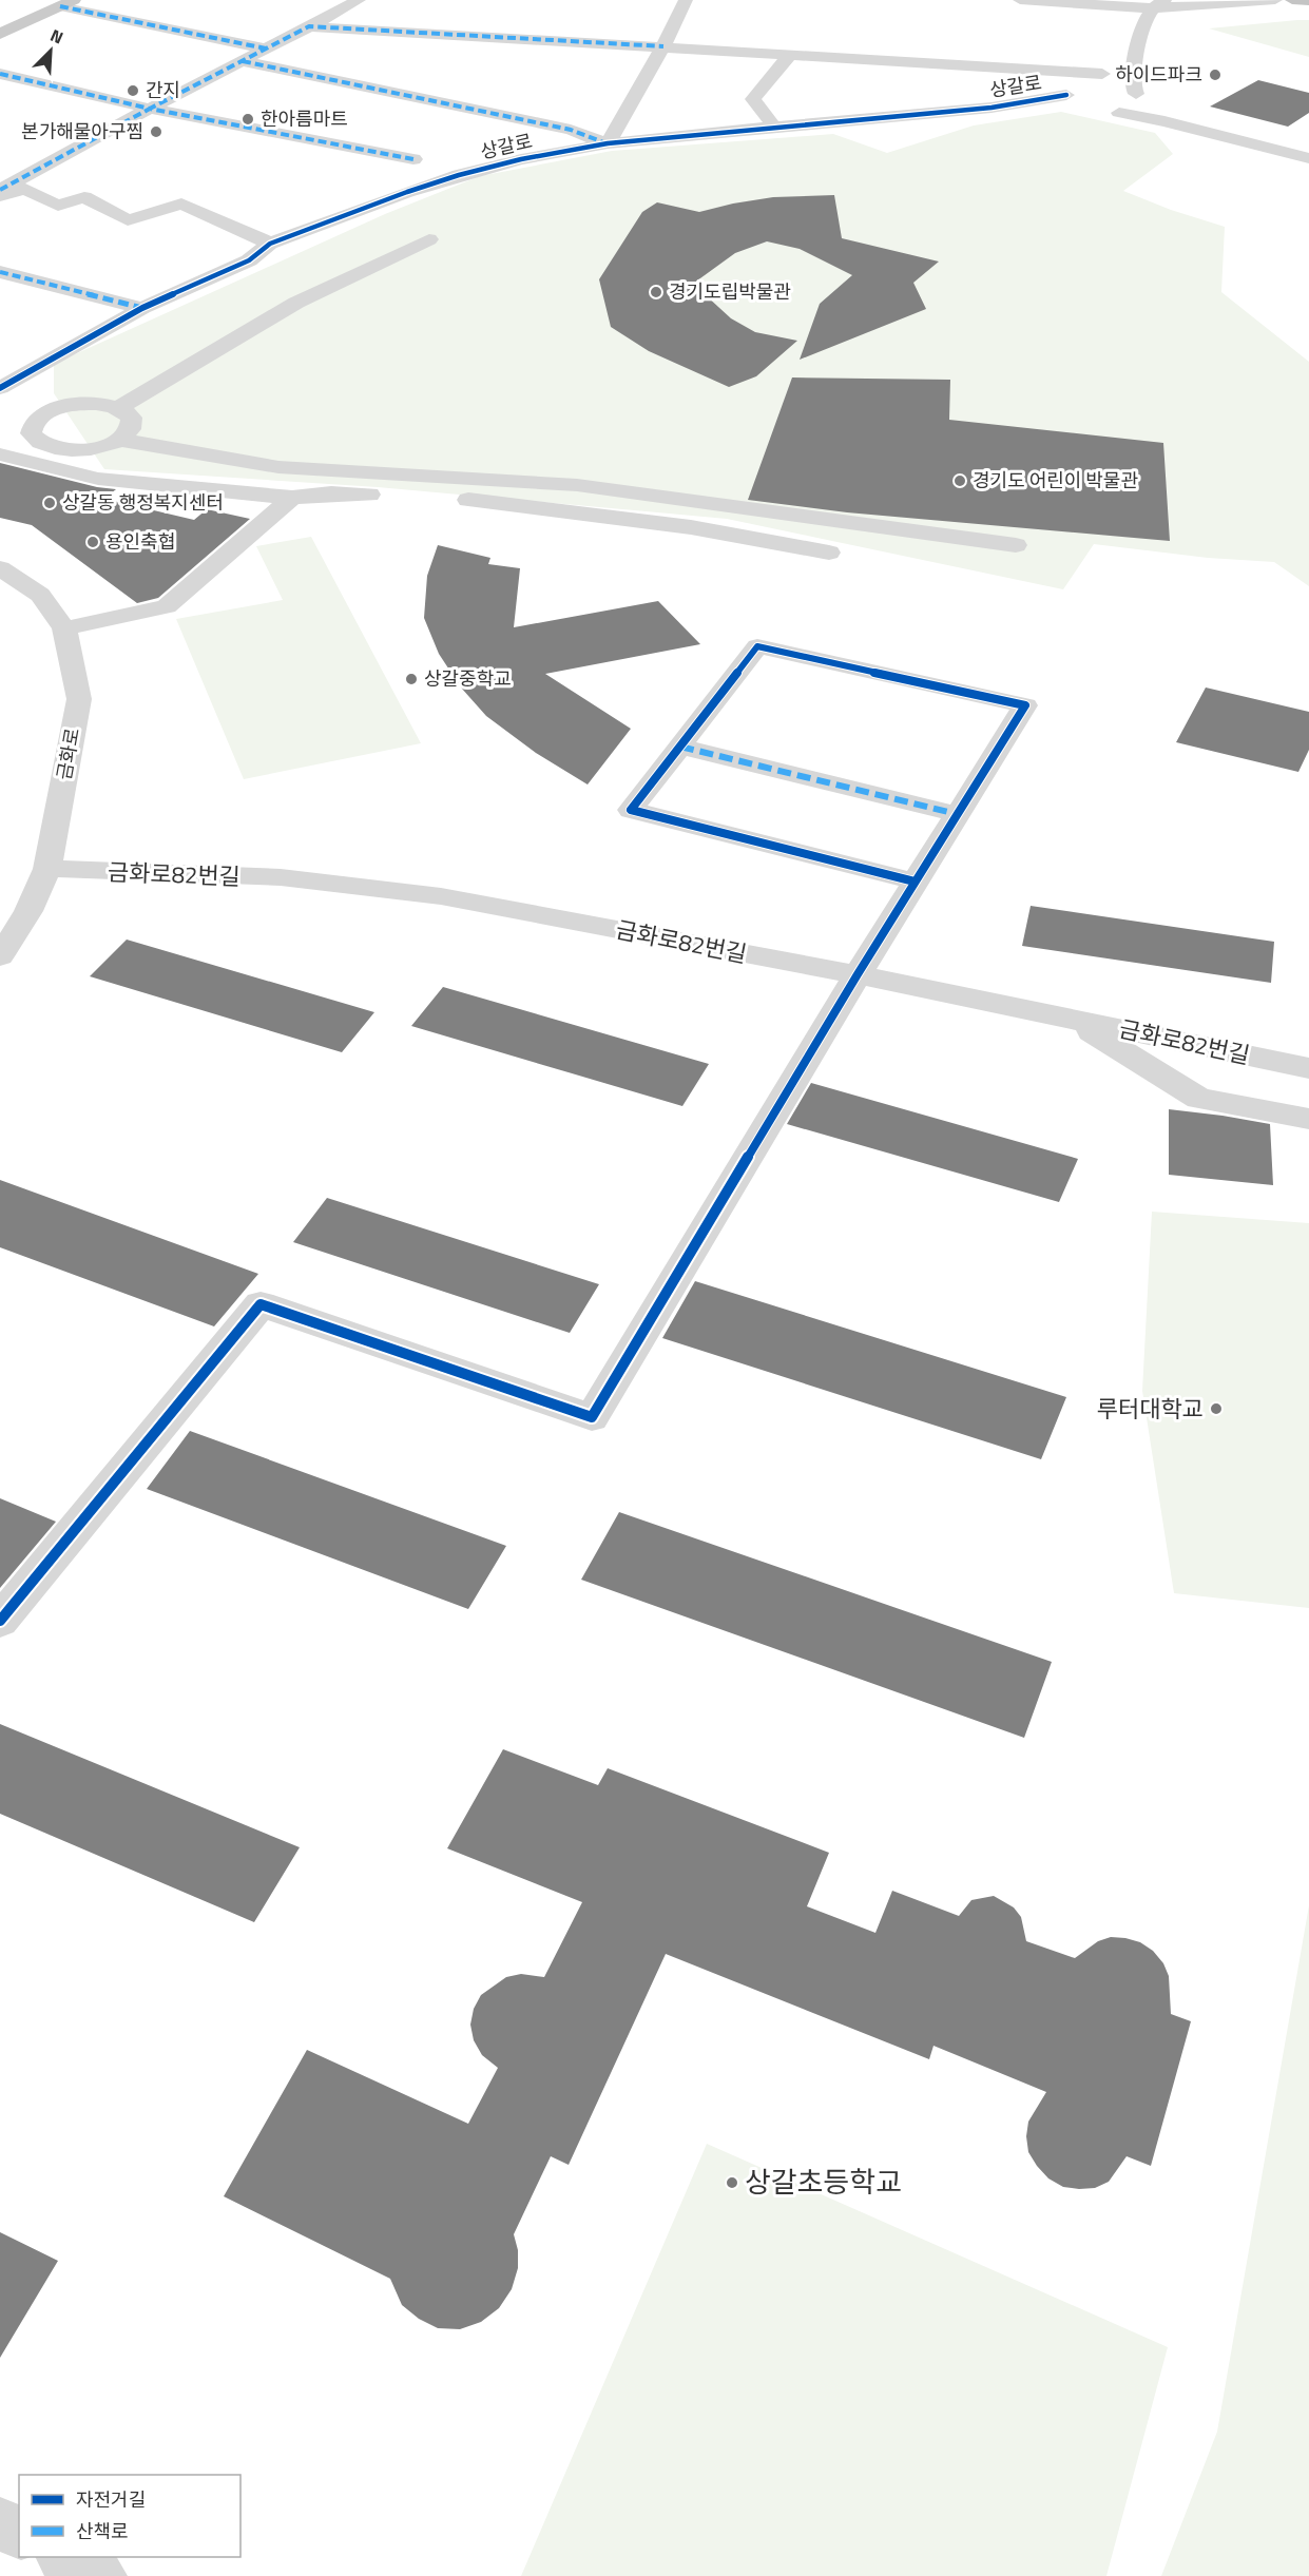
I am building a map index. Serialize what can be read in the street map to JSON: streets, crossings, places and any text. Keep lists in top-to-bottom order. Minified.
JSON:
{"streets":{"street":["상갈로","금화로","금화로82번길"]},"crossings":[["금화로","금화로82번길"]],"places":["하이드파크","간지","한아름마트","본가해물아구찜","경기도립박물관","경기도 어린이 박물관","상갈동 행정복지센터","용인축협","상갈중학교","루터대학교","상갈초등학교"],"legend":["자전거길","산책로"],"north":"top right"}
